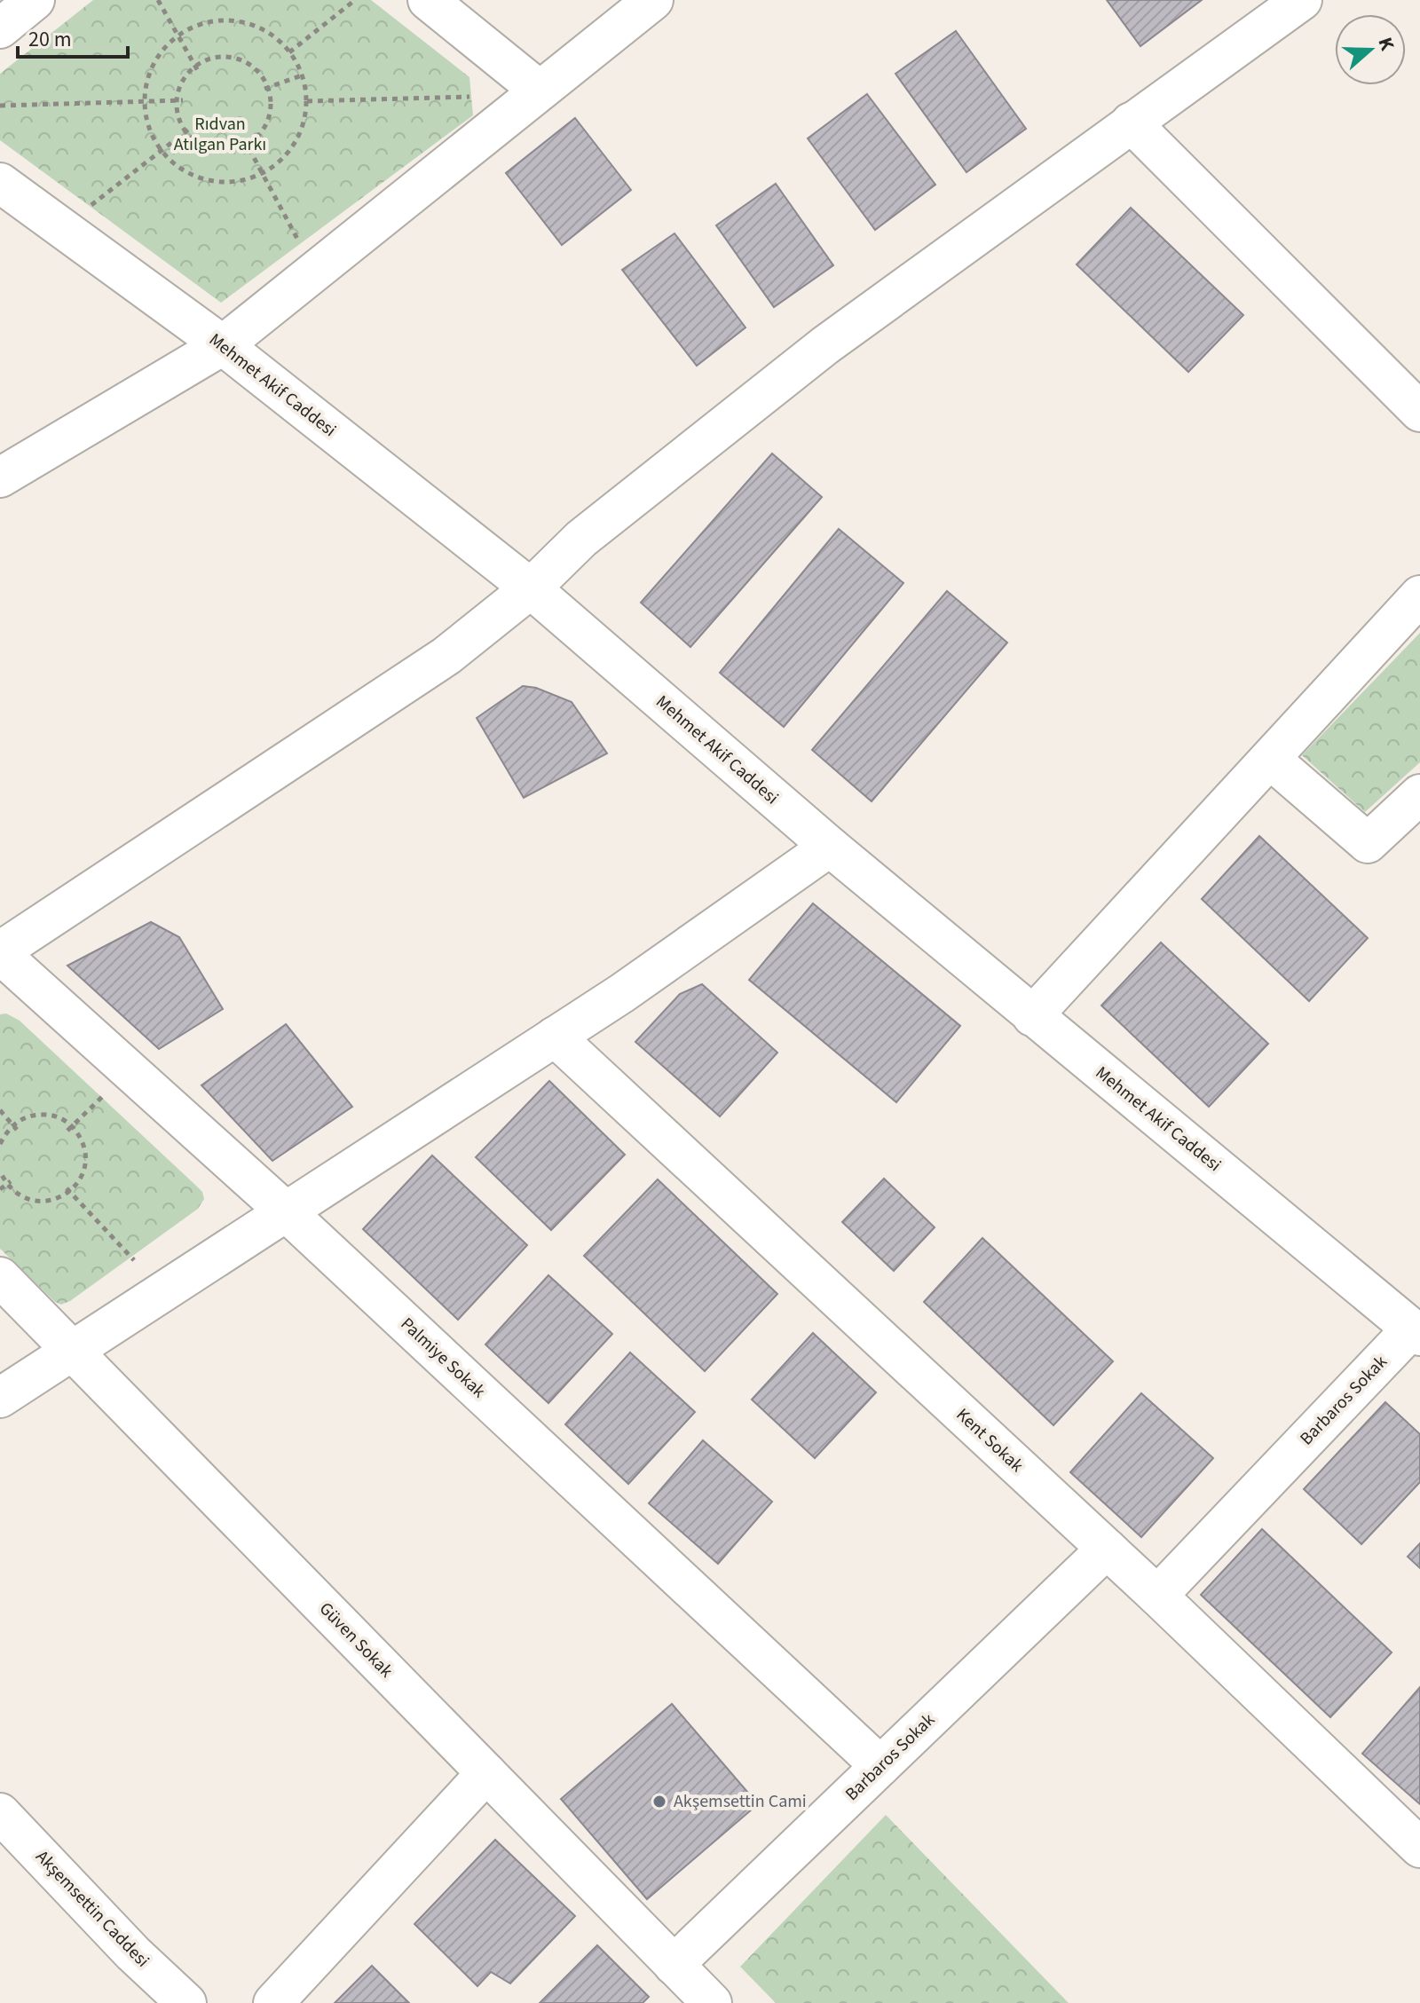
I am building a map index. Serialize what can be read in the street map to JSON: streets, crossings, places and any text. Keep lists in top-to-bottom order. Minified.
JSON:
{"streets":{"street":["Mehmet Akif Caddesi","Palmiye Sokak","Barbaros Sokak","Kent Sokak","Güven Sokak","Akşemsettin Caddesi"]},"crossings":[["Mehmet Akif Caddesi","Barbaros Sokak"],["Palmiye Sokak","Barbaros Sokak"],["Barbaros Sokak","Kent Sokak"],["Barbaros Sokak","Güven Sokak"]],"parks":["Rıdvan Atılgan Parkı"],"places":["Akşemsettin Cami"],"scale_bar":"20 m","north":"right"}
